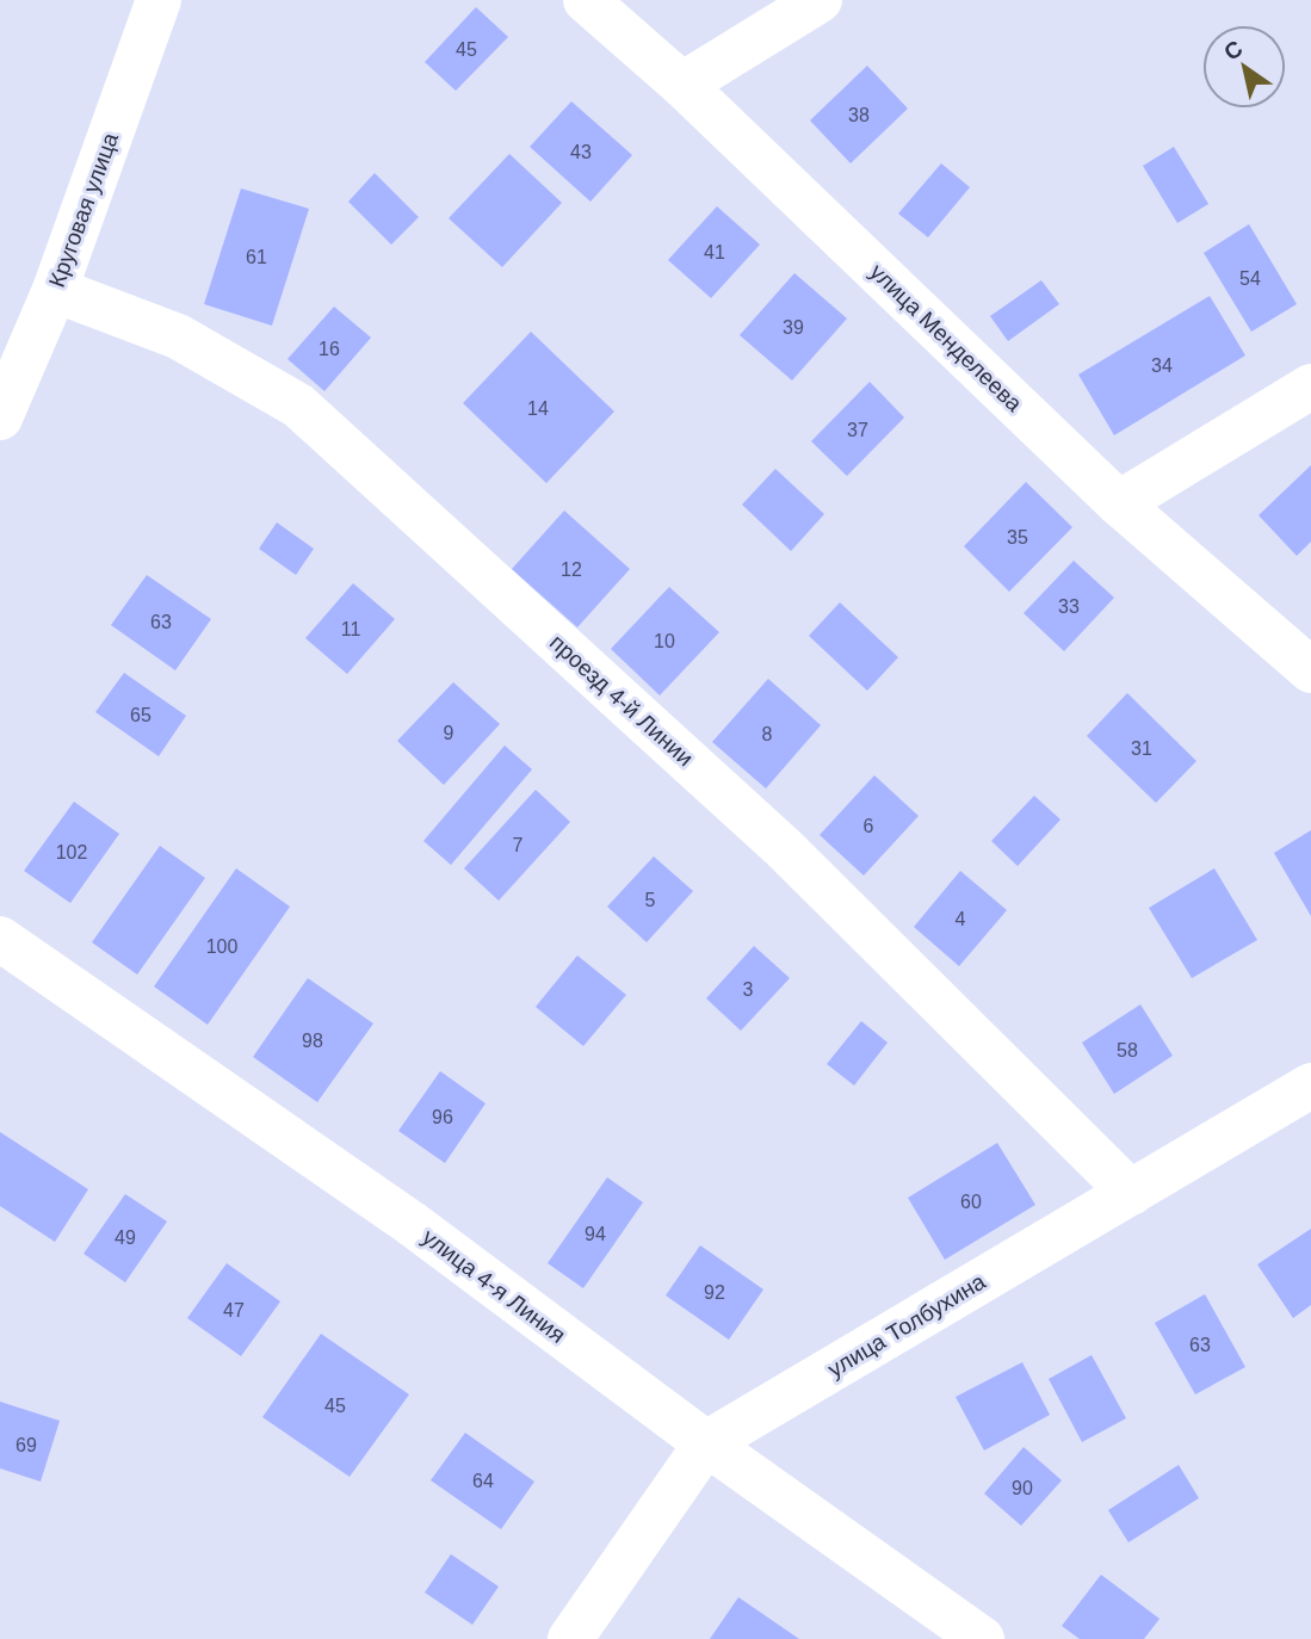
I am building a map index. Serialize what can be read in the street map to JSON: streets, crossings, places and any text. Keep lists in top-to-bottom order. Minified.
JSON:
{"streets":{"street":["Круговая улица","улица Менделеева","проезд 4-й Линии","улица 4-я Линия","улица Толбухина"]},"crossings":[["Круговая улица","проезд 4-й Линии"],["проезд 4-й Линии","улица Толбухина"],["улица 4-я Линия","улица Толбухина"]],"house_numbers":["45","38","43","41","61","54","39","16","34","14","37","35","12","33","63","11","10","65","9","8","31","6","7","102","5","4","100","3","98","58","96","60","94","49","92","47","63","45","69","64","90"],"north":"top left"}
